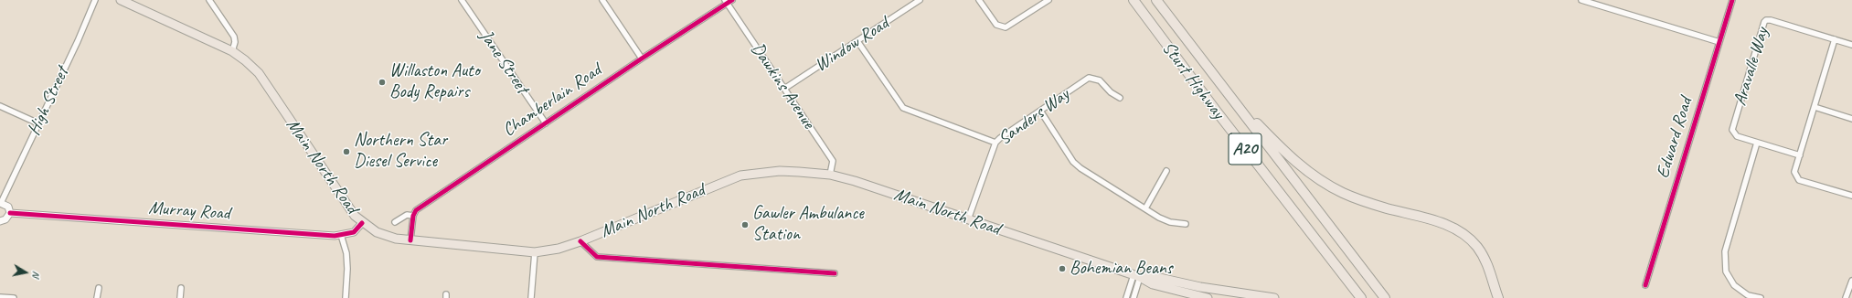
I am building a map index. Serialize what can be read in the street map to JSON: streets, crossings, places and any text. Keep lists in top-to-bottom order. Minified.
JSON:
{"streets":{"highway":["Sturt Highway","A20"],"main road":["Main North Road"],"street":["Window Road","Jane Street","Aravalle Way","Dawkins Avenue","Chamberlain Road","High Street","Sanders Way","Edward Road","Murray Road"]},"crossings":[["Window Road","Dawkins Avenue"],["Jane Street","Chamberlain Road"],["Dawkins Avenue","Chamberlain Road"],["Dawkins Avenue","Main North Road"],["Sanders Way","Main North Road"],["Main North Road","Murray Road"]],"places":["Willaston Auto Body Repairs","Northern Star Diesel Service","Gawler Ambulance Station","Bohemian Beans"],"north":"right"}
